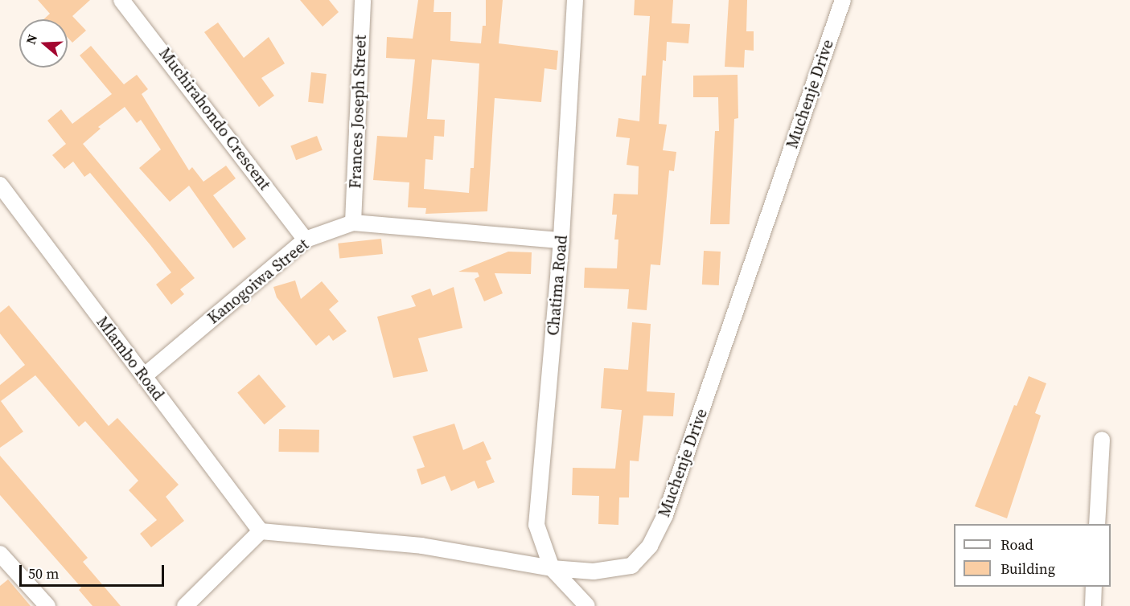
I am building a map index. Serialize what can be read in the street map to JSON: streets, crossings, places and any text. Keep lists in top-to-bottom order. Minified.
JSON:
{"streets":{"street":["Muchenje Drive","Frances Joseph Street","Muchirahondo Crescent","Kanogoiwa Street","Chatima Road","Mlambo Road"]},"crossings":[["Muchenje Drive","Chatima Road"],["Muchenje Drive","Mlambo Road"],["Frances Joseph Street","Kanogoiwa Street"],["Muchirahondo Crescent","Kanogoiwa Street"],["Kanogoiwa Street","Chatima Road"],["Kanogoiwa Street","Mlambo Road"]],"legend":["Road","Building"],"scale_bar":"50 m","north":"left"}
